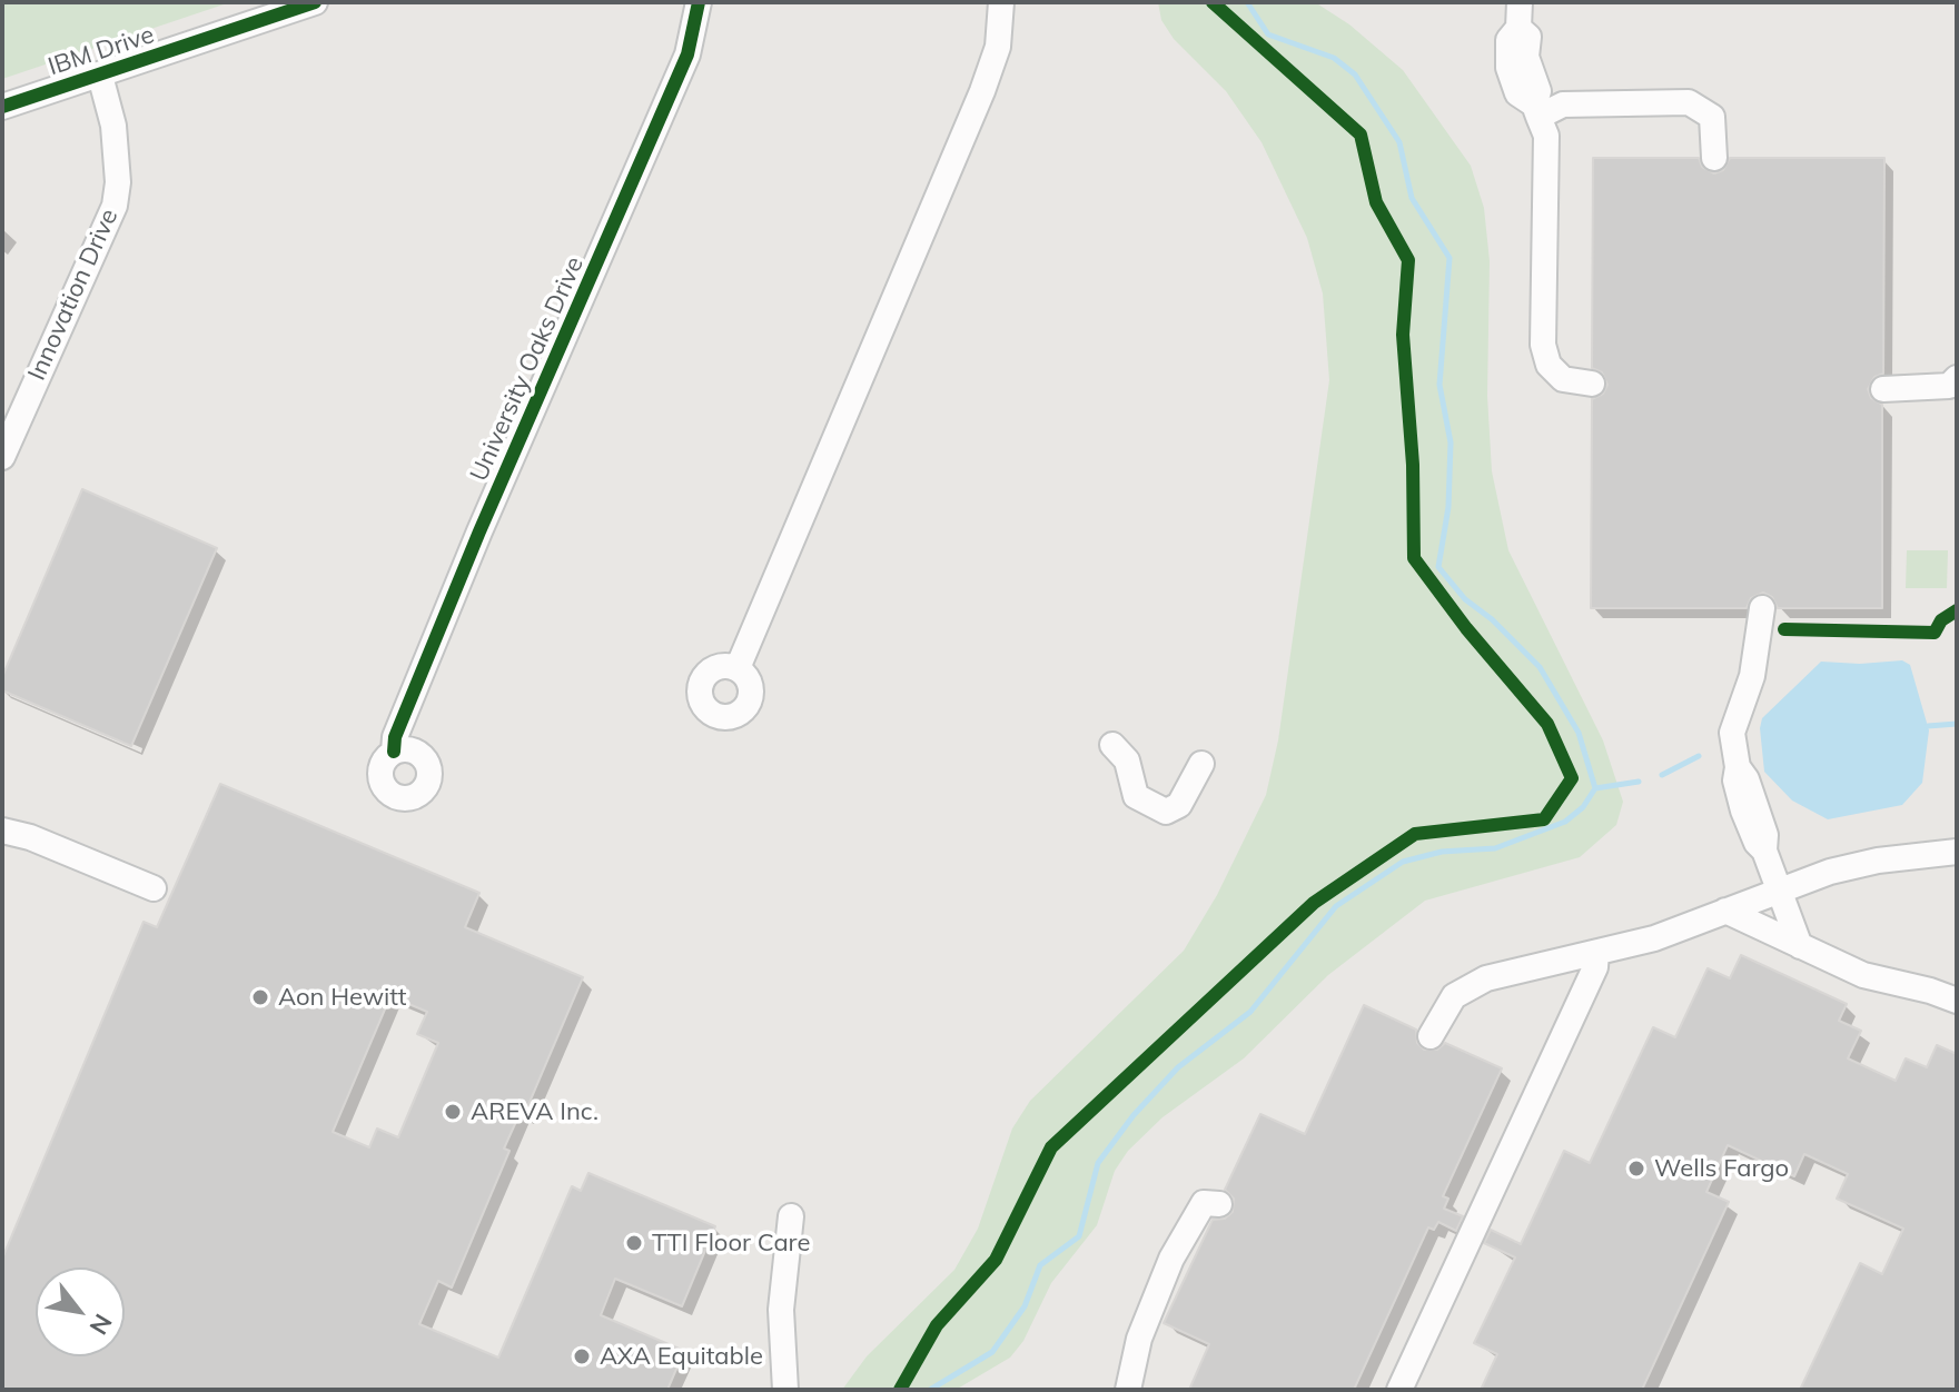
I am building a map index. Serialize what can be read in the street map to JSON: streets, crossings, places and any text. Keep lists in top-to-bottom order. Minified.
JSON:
{"streets":{"street":["IBM Drive","Innovation Drive","University Oaks Drive"]},"crossings":[["IBM Drive","Innovation Drive"]],"places":["Aon Hewitt","AREVA Inc.","Wells Fargo","TTI Floor Care","AXA Equitable"],"north":"bottom right"}
